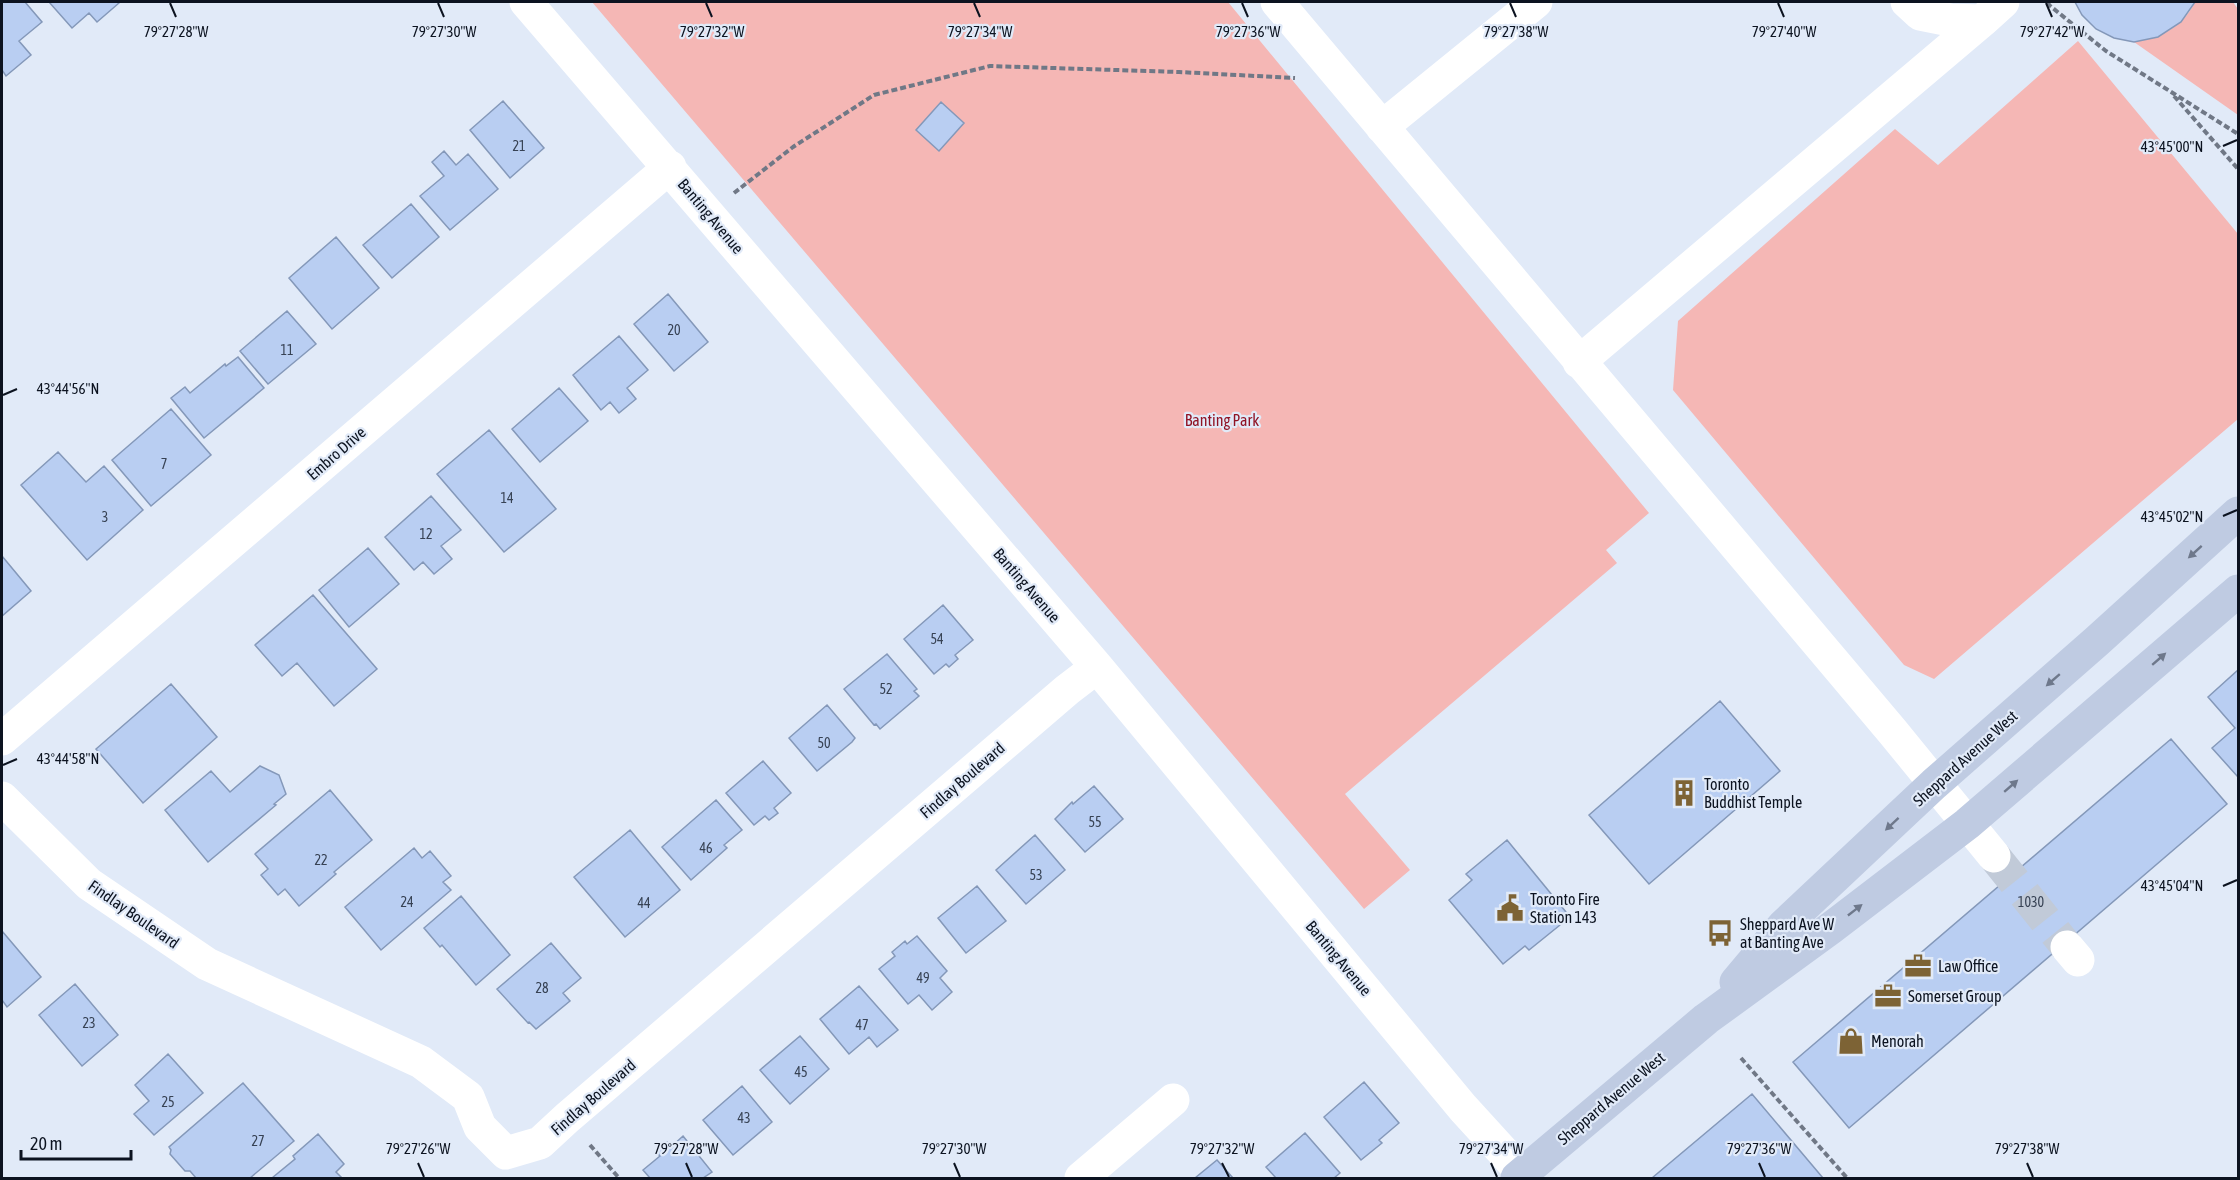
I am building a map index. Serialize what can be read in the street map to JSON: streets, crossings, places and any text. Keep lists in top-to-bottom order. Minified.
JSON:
{"streets":{"main road":["Sheppard Avenue West"],"street":["Banting Avenue","Embro Drive","Findlay Boulevard"]},"crossings":[["Banting Avenue","Embro Drive"],["Banting Avenue","Sheppard Avenue West"],["Banting Avenue","Findlay Boulevard"]],"parks":["Banting Park"],"places":{"building":["Toronto Buddhist Temple"],"public building":["Toronto Fire Station 143"],"bus stop":["Sheppard Ave W at Banting Ave"],"office":["Law Office","Somerset Group"],"shop":["Menorah"]},"house_numbers":["21","20","11","7","14","3","12","54","52","50","55","46","22","53","24","1030","44","49","28","23","47","45","25","43","27"],"scale_bar":"20 m","coordinates":["79°27'28\"W","79°27'30\"W","79°27'32\"W","79°27'34\"W","79°27'36\"W","79°27'38\"W","79°27'40\"W","79°27'42\"W","43°45'00\"N","43°44'56\"N","43°45'02\"N","43°44'58\"N","43°45'04\"N","79°27'26\"W"]}
